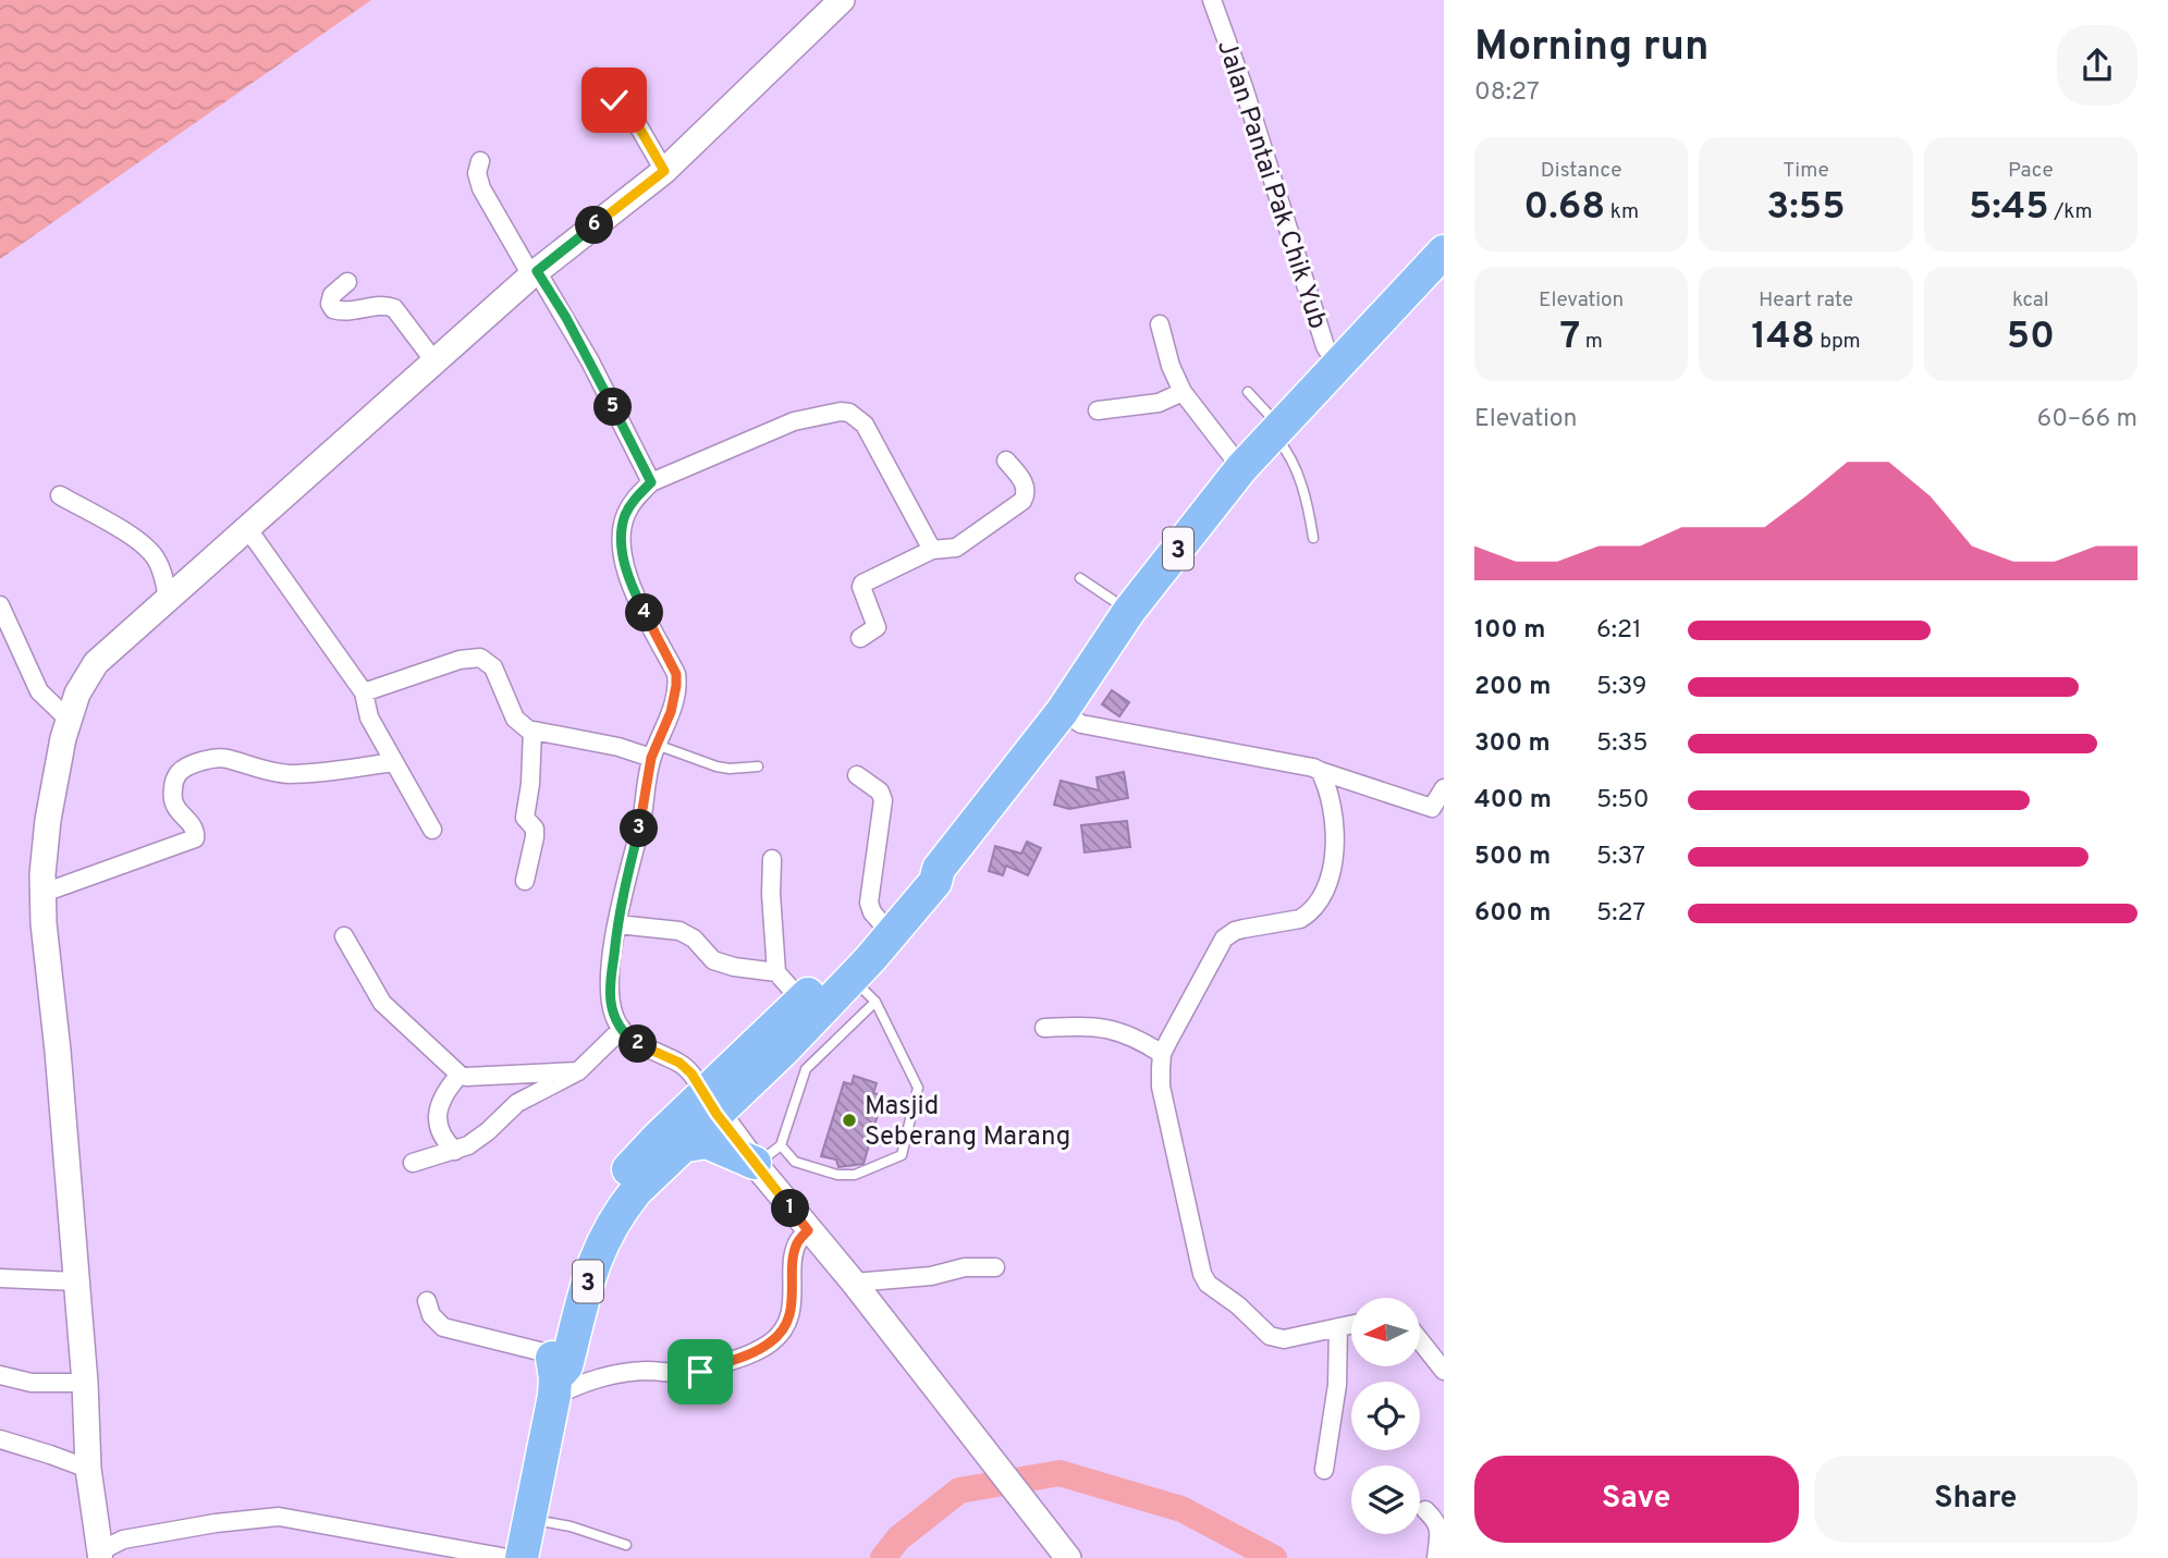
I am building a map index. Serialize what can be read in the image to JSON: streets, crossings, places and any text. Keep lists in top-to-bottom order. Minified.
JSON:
{"streets":{"highway":["3"],"street":["Jalan Pantai Pak Chik Yub"]},"crossings":[["Jalan Pantai Pak Chik Yub","3"]],"places":["Masjid Seberang Marang"],"north":"left","page":{"heading":["Morning run","08:27"],"stats":[["Distance","0.68 km"],["Time","3:55"],["Pace","5:45 /km"],["Elevation","7 m"],["Heart rate","148 bpm"],["kcal","50"]],"pins":["6","5","4","3","2","1"],"chart":["Elevation","60–66 m"],"list":[{"name":"100 m","note":"6:21"},{"name":"200 m","note":"5:39"},{"name":"300 m","note":"5:35"},{"name":"400 m","note":"5:50"},{"name":"500 m","note":"5:37"},{"name":"600 m","note":"5:27"}],"buttons":["Save","Share"]}}
